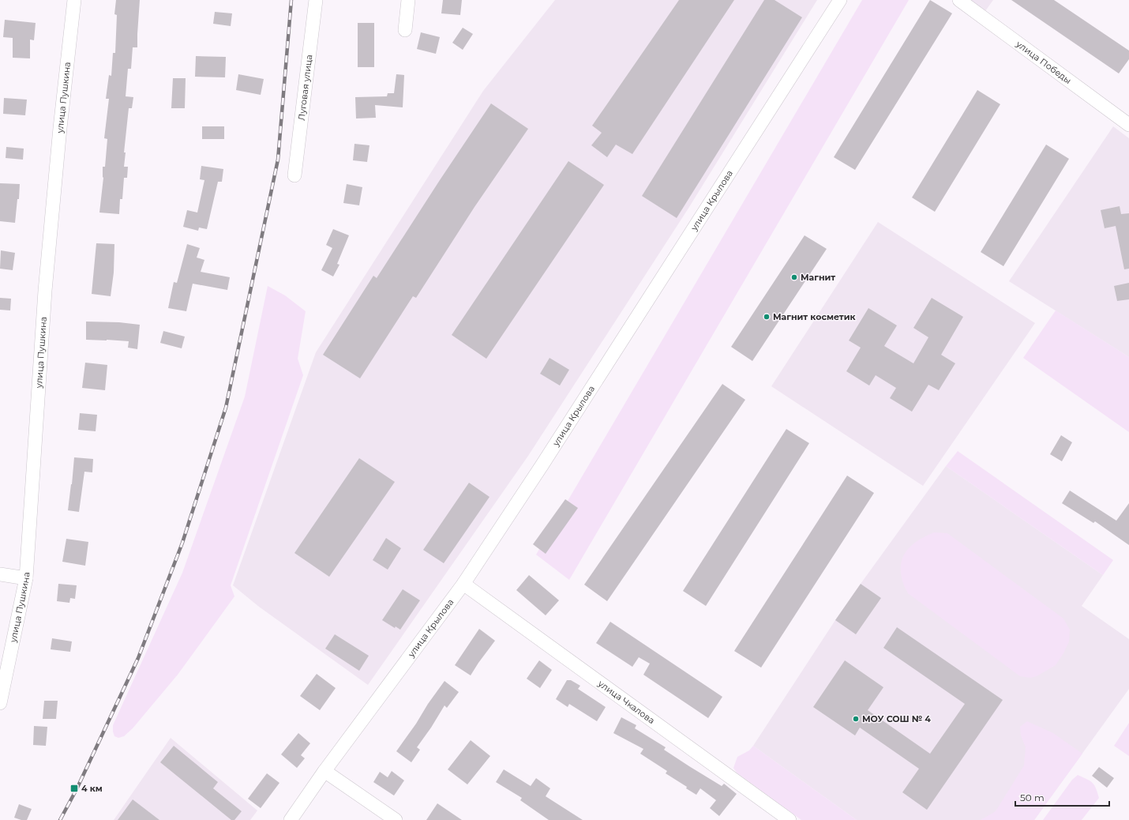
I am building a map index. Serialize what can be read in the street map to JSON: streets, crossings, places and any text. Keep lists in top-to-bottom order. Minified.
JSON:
{"streets":{"street":["улица Победы","Луговая улица","улица Пушкина","улица Крылова","улица Чкалова"]},"crossings":[["улица Крылова","улица Чкалова"]],"places":{"other":["Магнит","Магнит косметик","МОУ СОШ № 4"],"transit":["4 км"]},"scale_bar":"50 m"}
